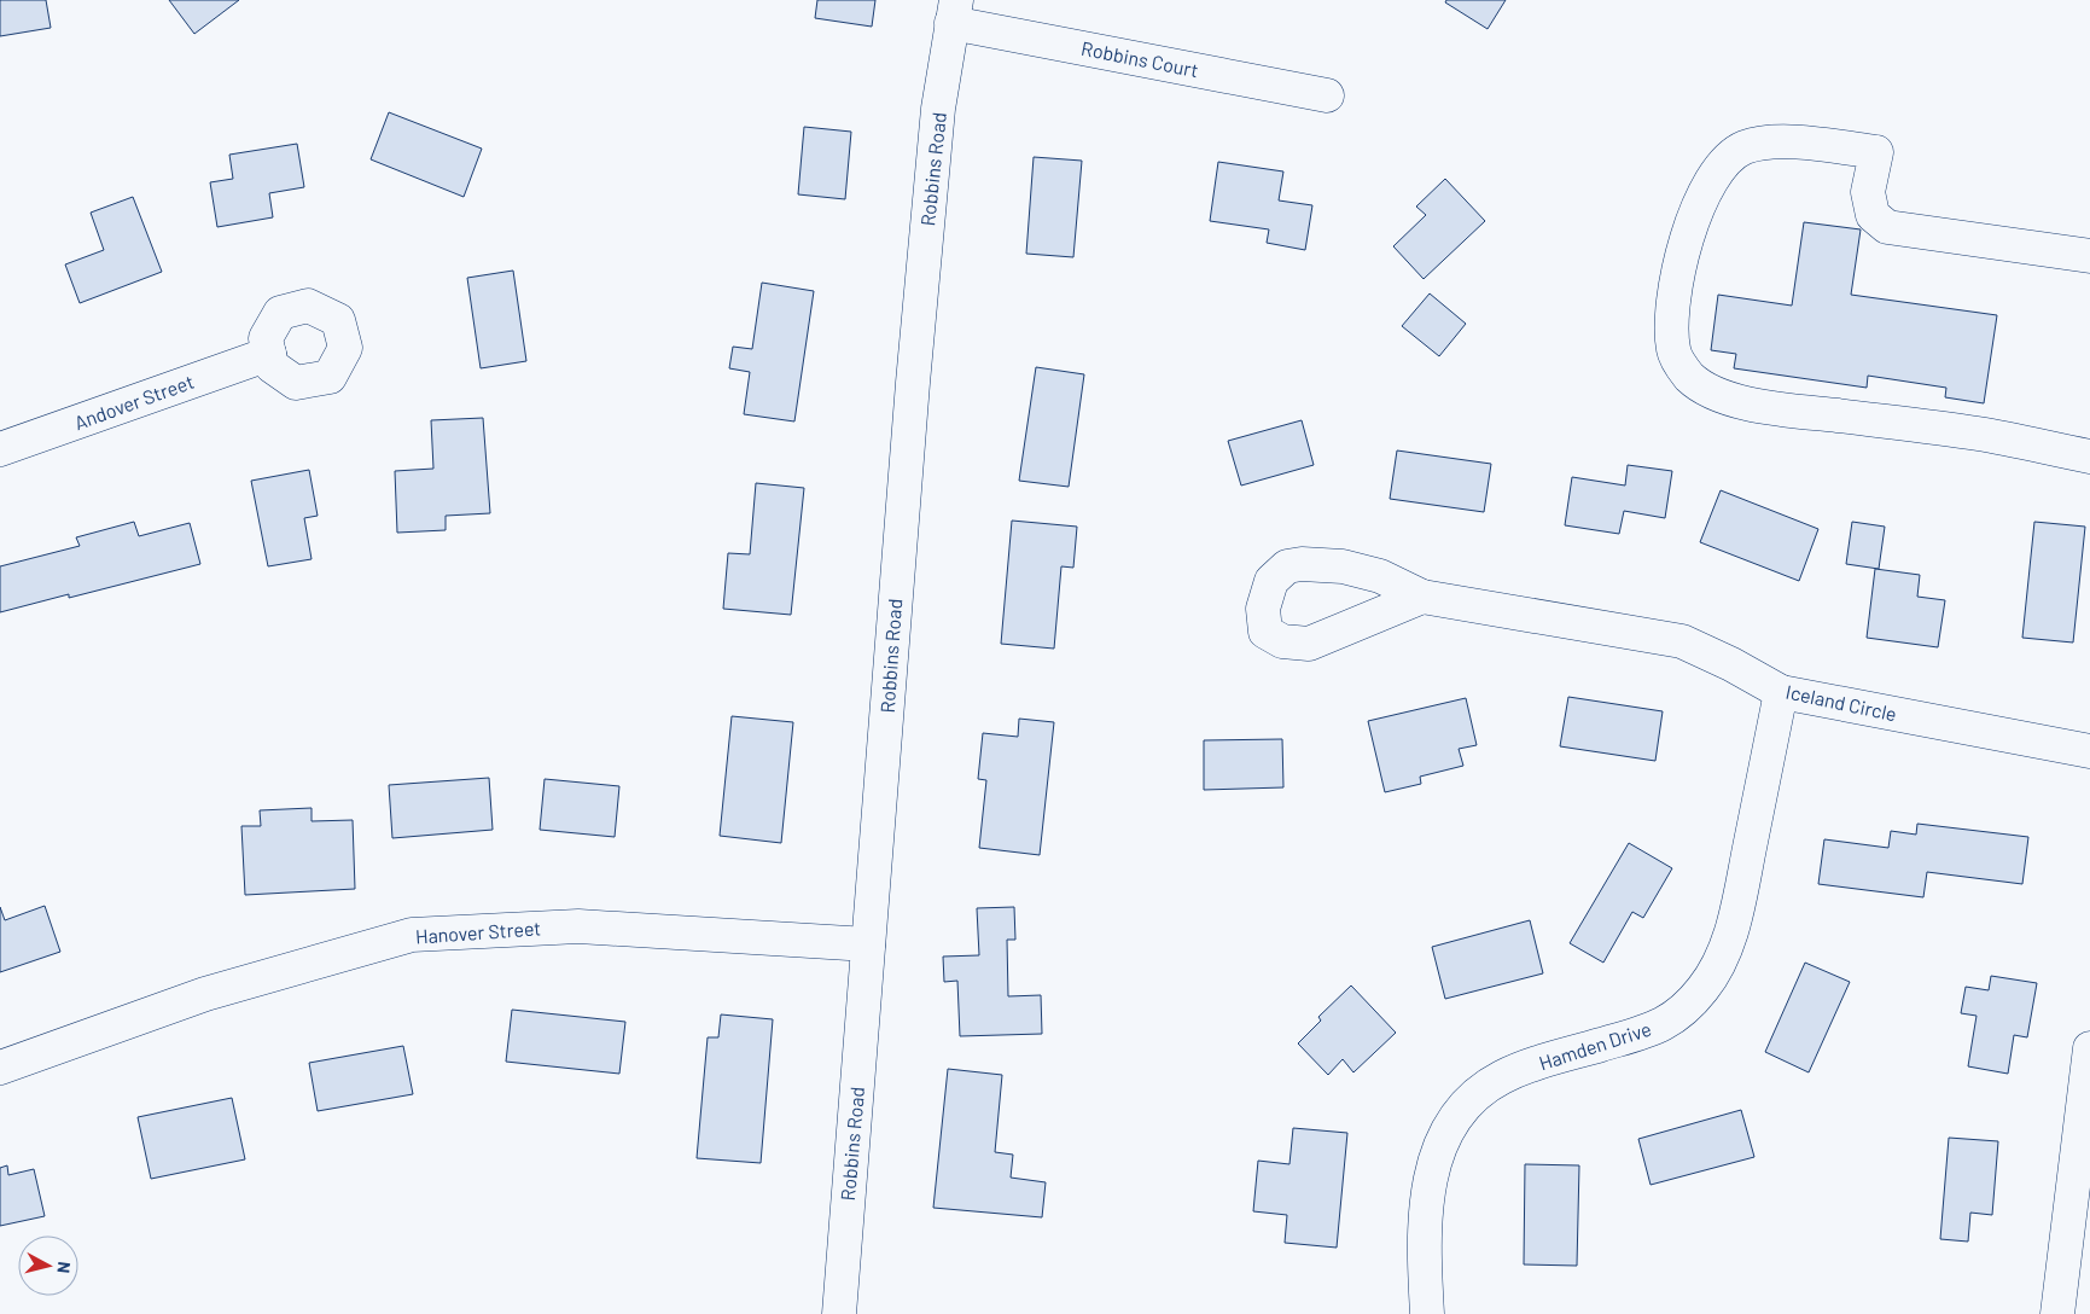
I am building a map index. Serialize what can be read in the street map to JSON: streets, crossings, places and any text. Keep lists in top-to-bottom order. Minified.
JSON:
{"streets":{"street":["Robbins Court","Robbins Road","Andover Street","Iceland Circle","Hanover Street","Hamden Drive"]},"crossings":[["Robbins Court","Robbins Road"],["Robbins Road","Hanover Street"],["Iceland Circle","Hamden Drive"]],"north":"right"}
